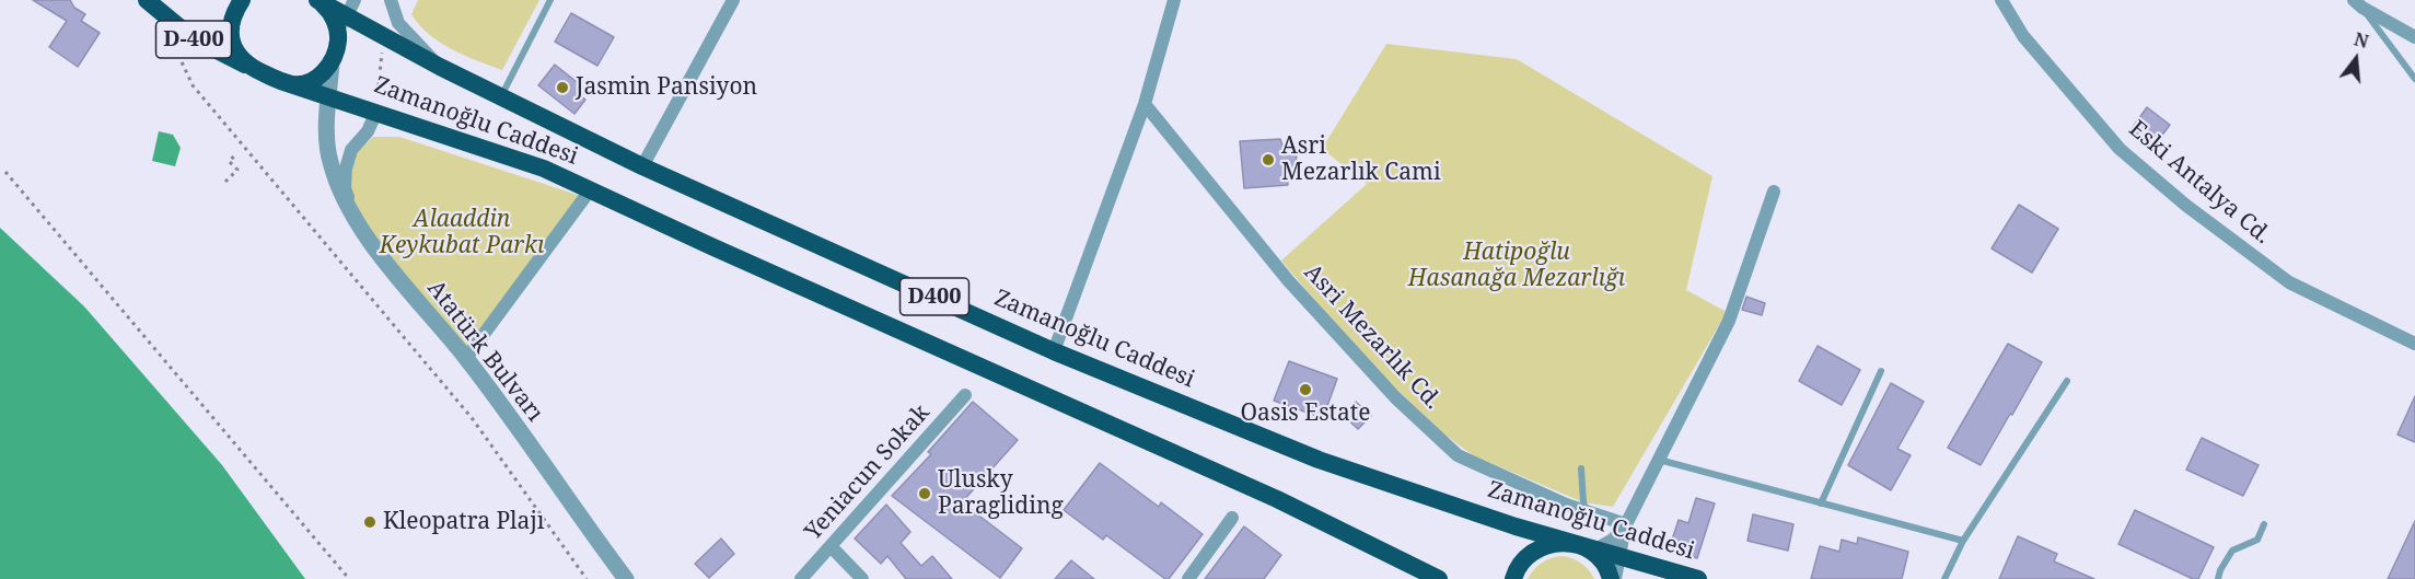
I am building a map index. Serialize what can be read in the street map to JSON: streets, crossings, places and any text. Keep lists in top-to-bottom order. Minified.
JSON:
{"streets":{"highway":["D-400","Zamanoğlu Caddesi","D400"],"street":["Eski Antalya Cd.","Asri Mezarlık Cd.","Atatürk Bulvarı","Yeniacun Sokak"]},"crossings":[["D-400","Zamanoğlu Caddesi"],["Zamanoğlu Caddesi","Atatürk Bulvarı"]],"parks":["Alaaddin Keykubat Parkı","Hatipoğlu Hasanağa Mezarlığı"],"places":["Jasmin Pansiyon","Asri Mezarlık Cami","Oasis Estate","Ulusky Paragliding","Kleopatra Plajı"],"north":"top"}
